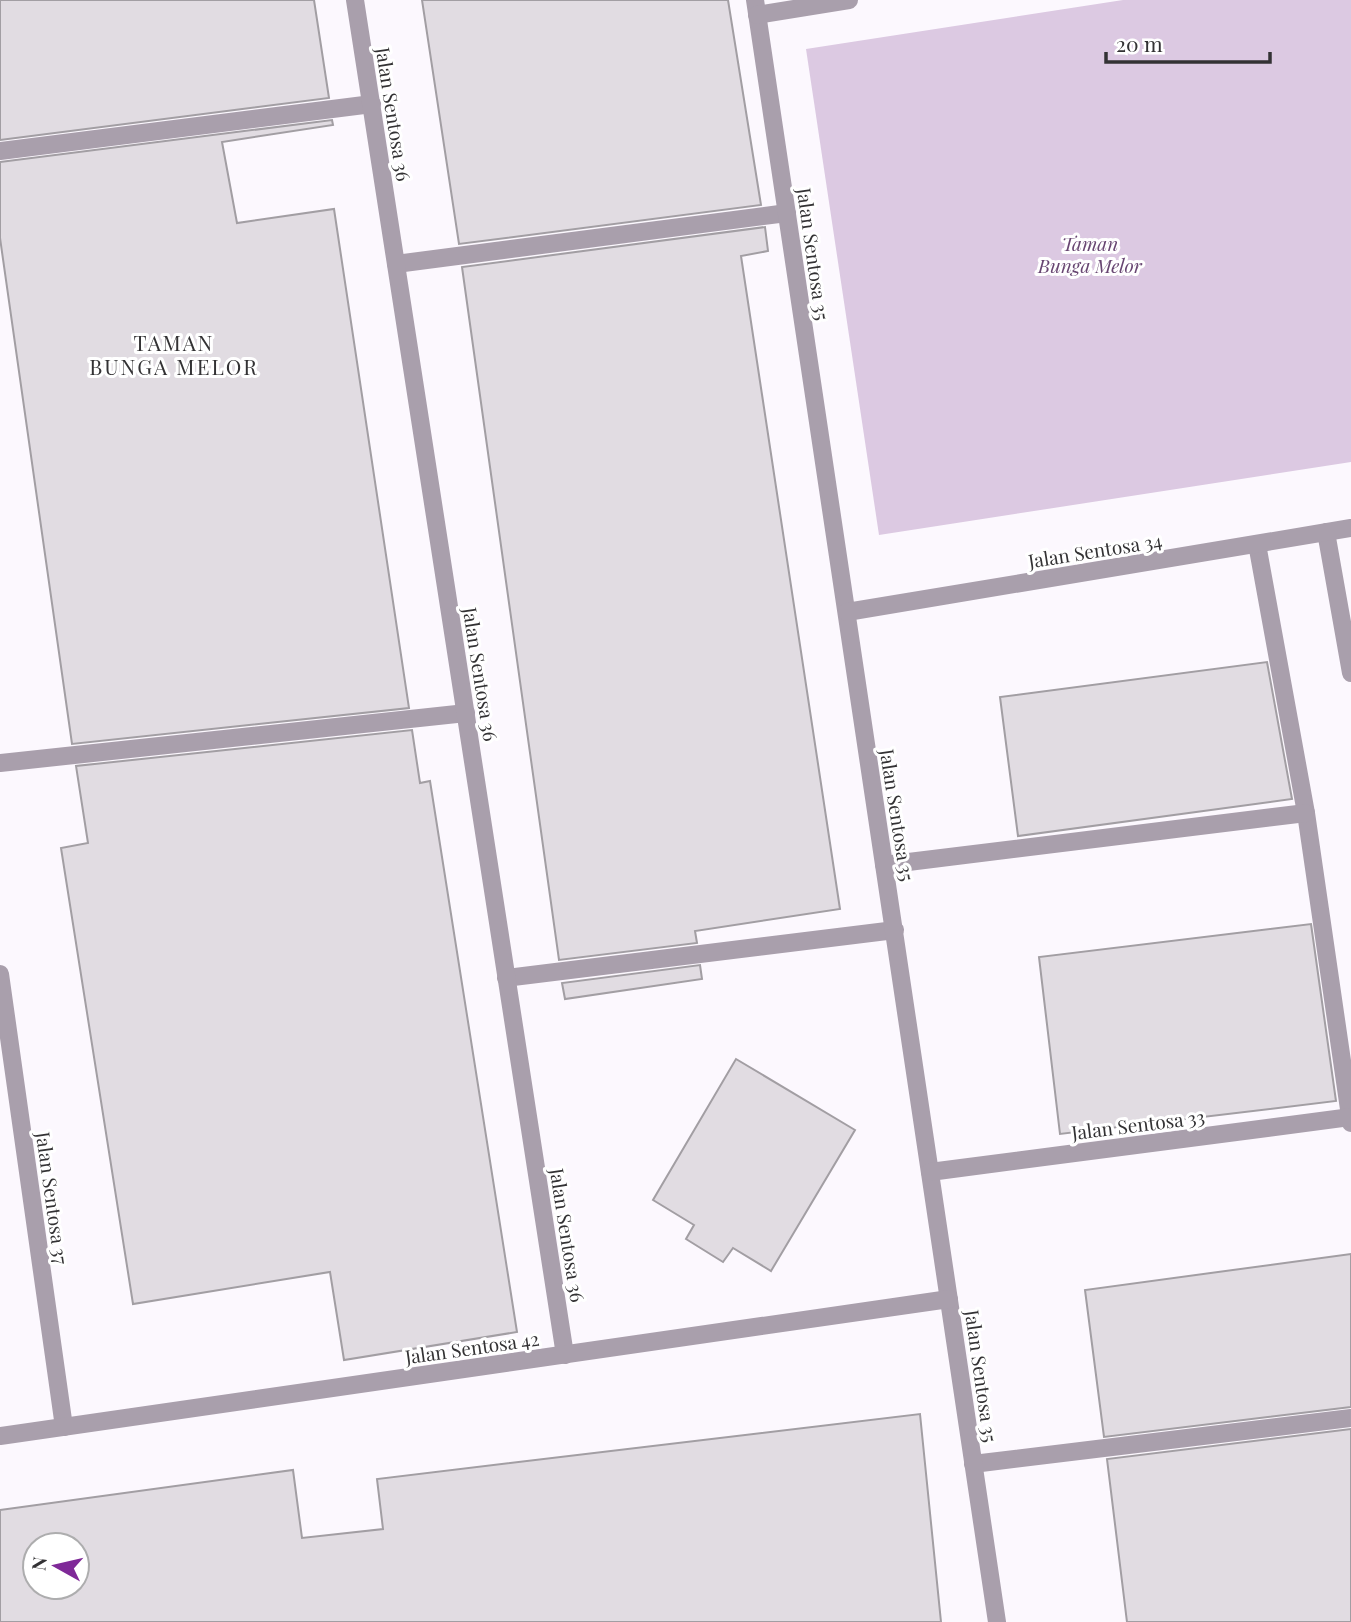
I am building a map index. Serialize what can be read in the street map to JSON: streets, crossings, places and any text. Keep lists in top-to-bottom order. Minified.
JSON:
{"streets":{"street":["Jalan Sentosa 36","Jalan Sentosa 35","Jalan Sentosa 34","Jalan Sentosa 33","Jalan Sentosa 37","Jalan Sentosa 42"]},"crossings":[["Jalan Sentosa 36","Jalan Sentosa 42"],["Jalan Sentosa 35","Jalan Sentosa 34"],["Jalan Sentosa 35","Jalan Sentosa 33"],["Jalan Sentosa 35","Jalan Sentosa 42"],["Jalan Sentosa 37","Jalan Sentosa 42"]],"districts":["TAMAN BUNGA MELOR"],"parks":["Taman Bunga Melor"],"scale_bar":"20 m","north":"left"}
